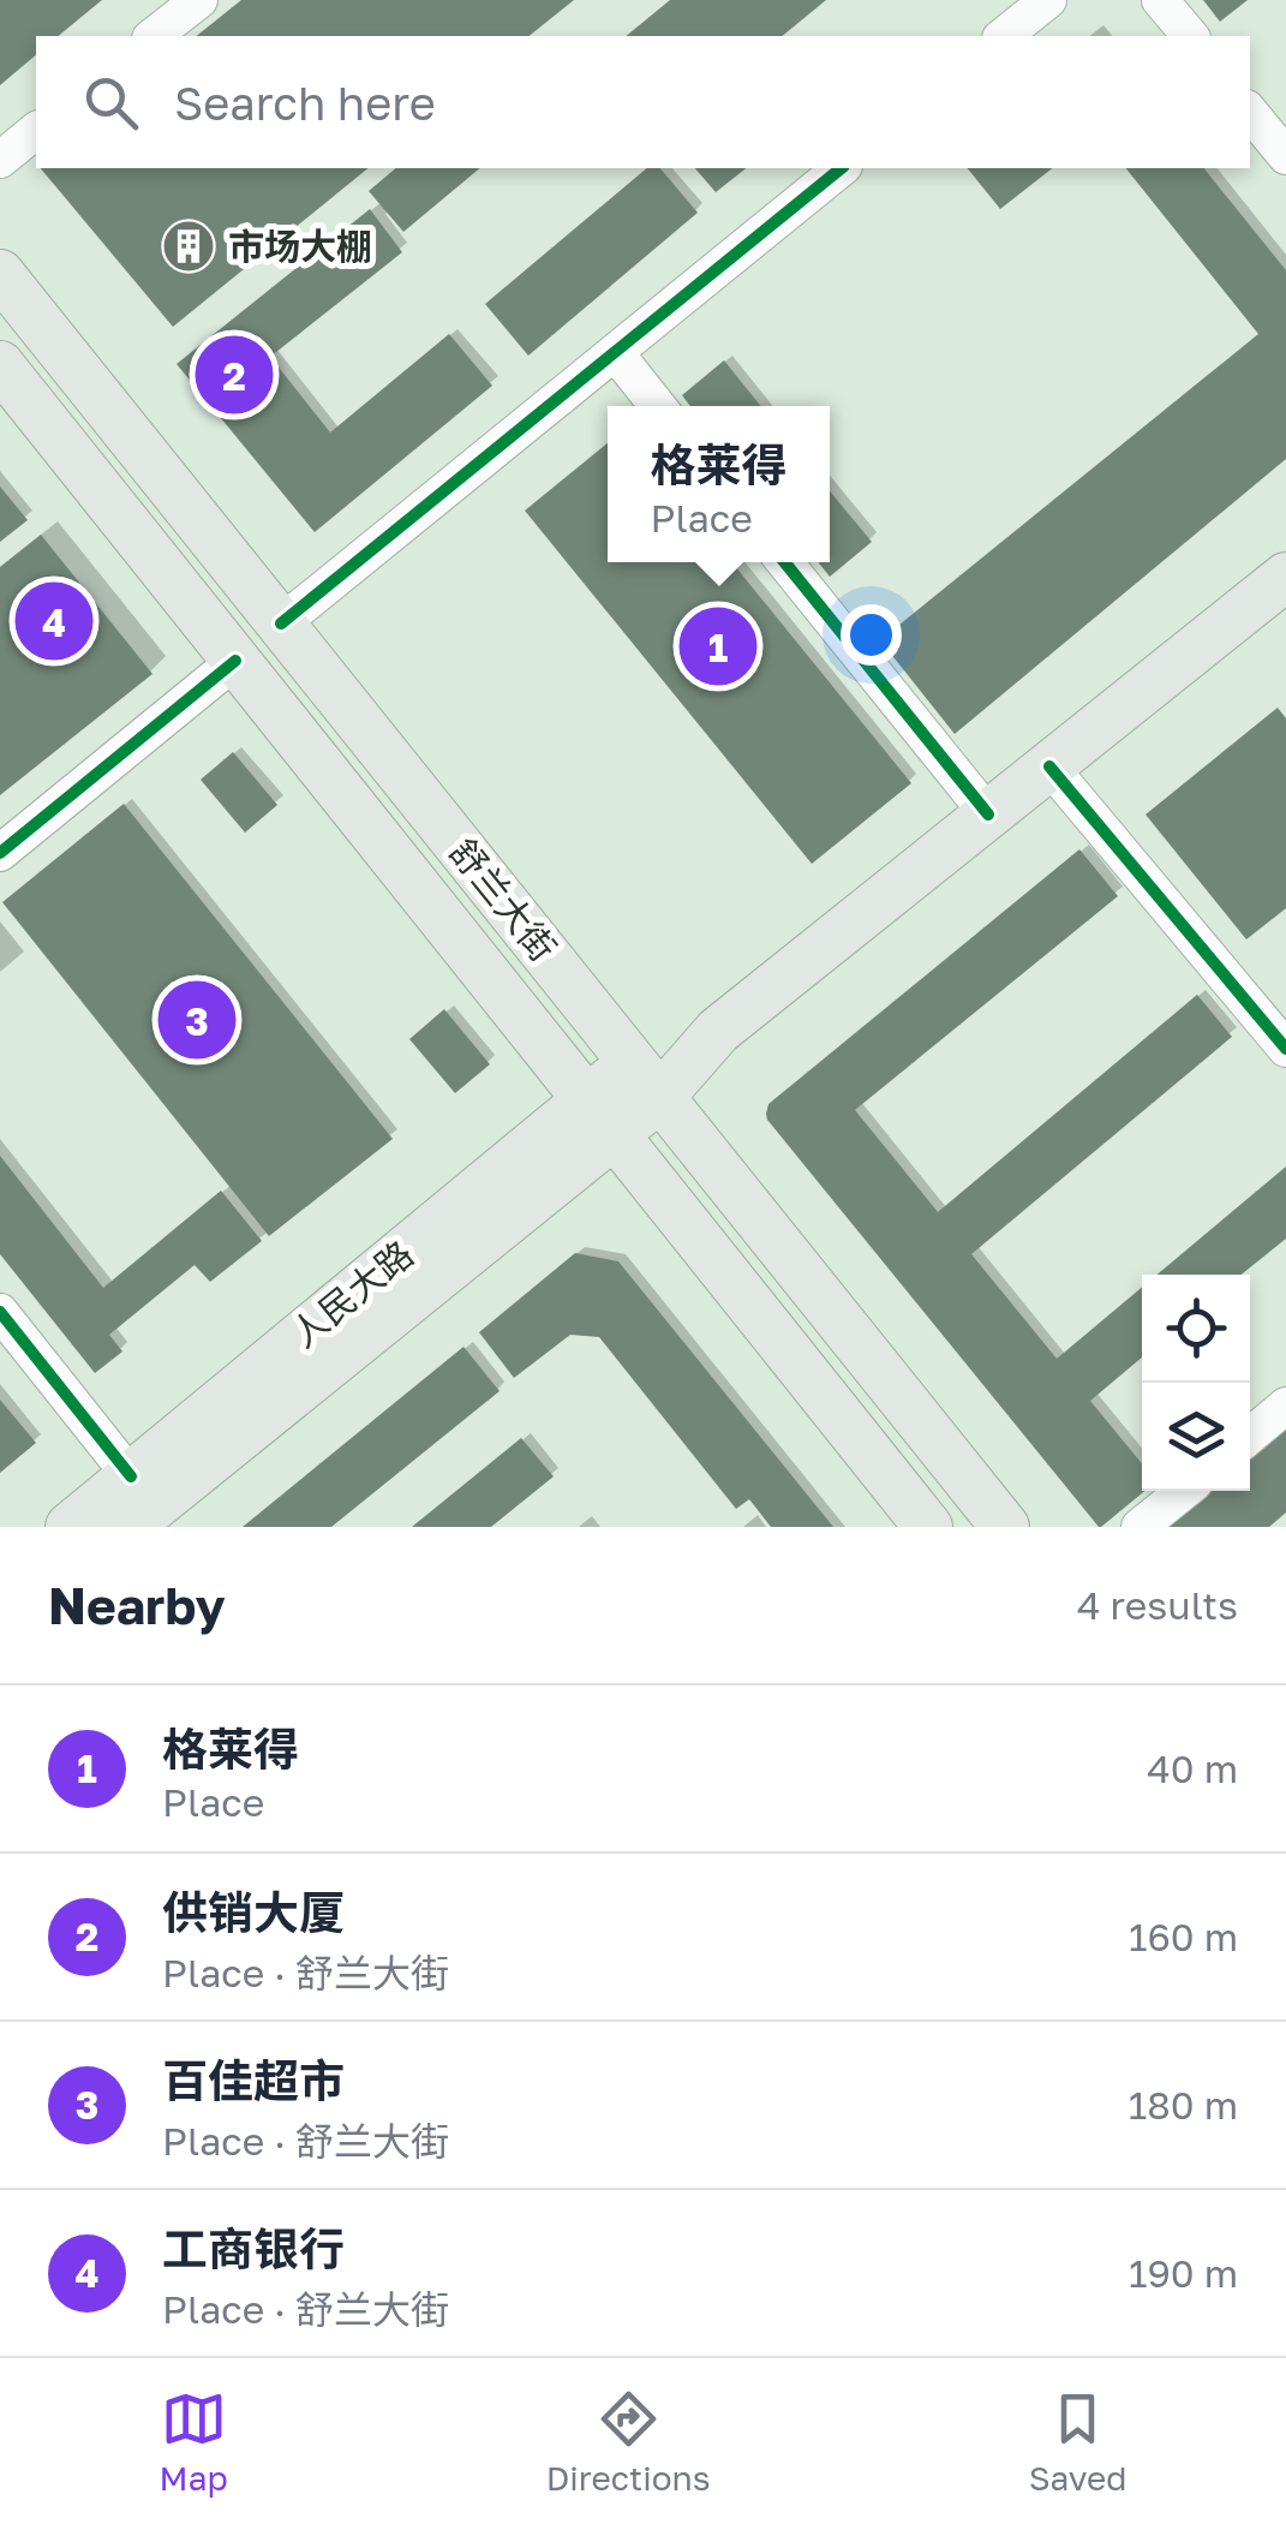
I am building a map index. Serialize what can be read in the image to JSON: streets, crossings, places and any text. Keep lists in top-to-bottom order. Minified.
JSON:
{"streets":{"main road":["舒兰大街","人民大路"]},"crossings":[["舒兰大街","人民大路"]],"places":{"building":["市场大棚"]},"page":{"search":"Search here","pins":["2","4","1","3"],"popup":["格莱得","Place"],"heading":["Nearby","4 results"],"list":[{"mark":"1","name":"格莱得","note":"Place","value":"40 m"},{"mark":"2","name":"供销大厦","note":"Place · 舒兰大街","value":"160 m"},{"mark":"3","name":"百佳超市","note":"Place · 舒兰大街","value":"180 m"},{"mark":"4","name":"工商银行","note":"Place · 舒兰大街","value":"190 m"}],"nav":["Map","Directions","Saved"]}}
